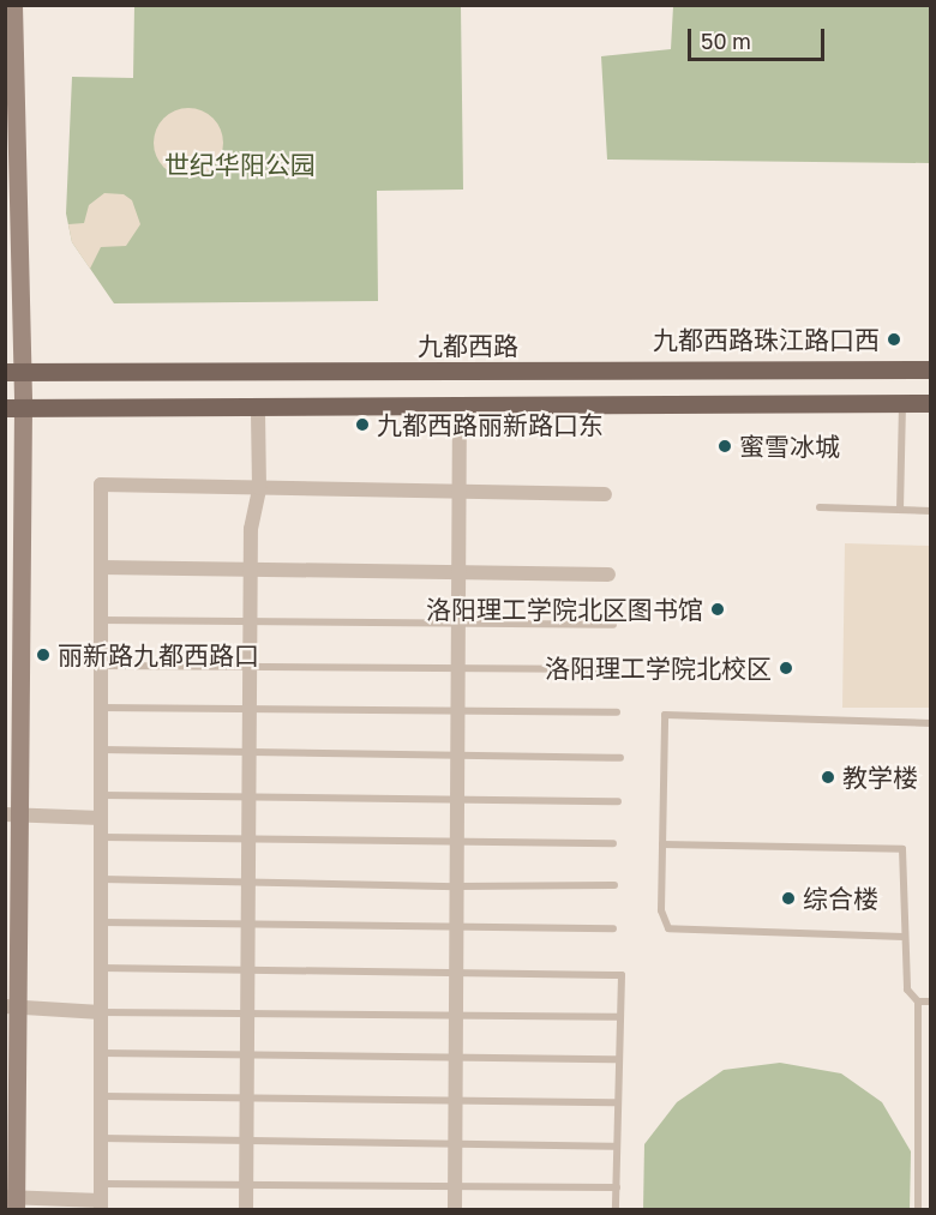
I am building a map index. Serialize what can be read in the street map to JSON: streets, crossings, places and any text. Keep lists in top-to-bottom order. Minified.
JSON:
{"streets":{"main road":["九都西路"]},"parks":["世纪华阳公园"],"places":["九都西路珠江路口西","九都西路丽新路口东","蜜雪冰城","洛阳理工学院北区图书馆","丽新路九都西路口","洛阳理工学院北校区","教学楼","综合楼"],"scale_bar":"50 m"}
